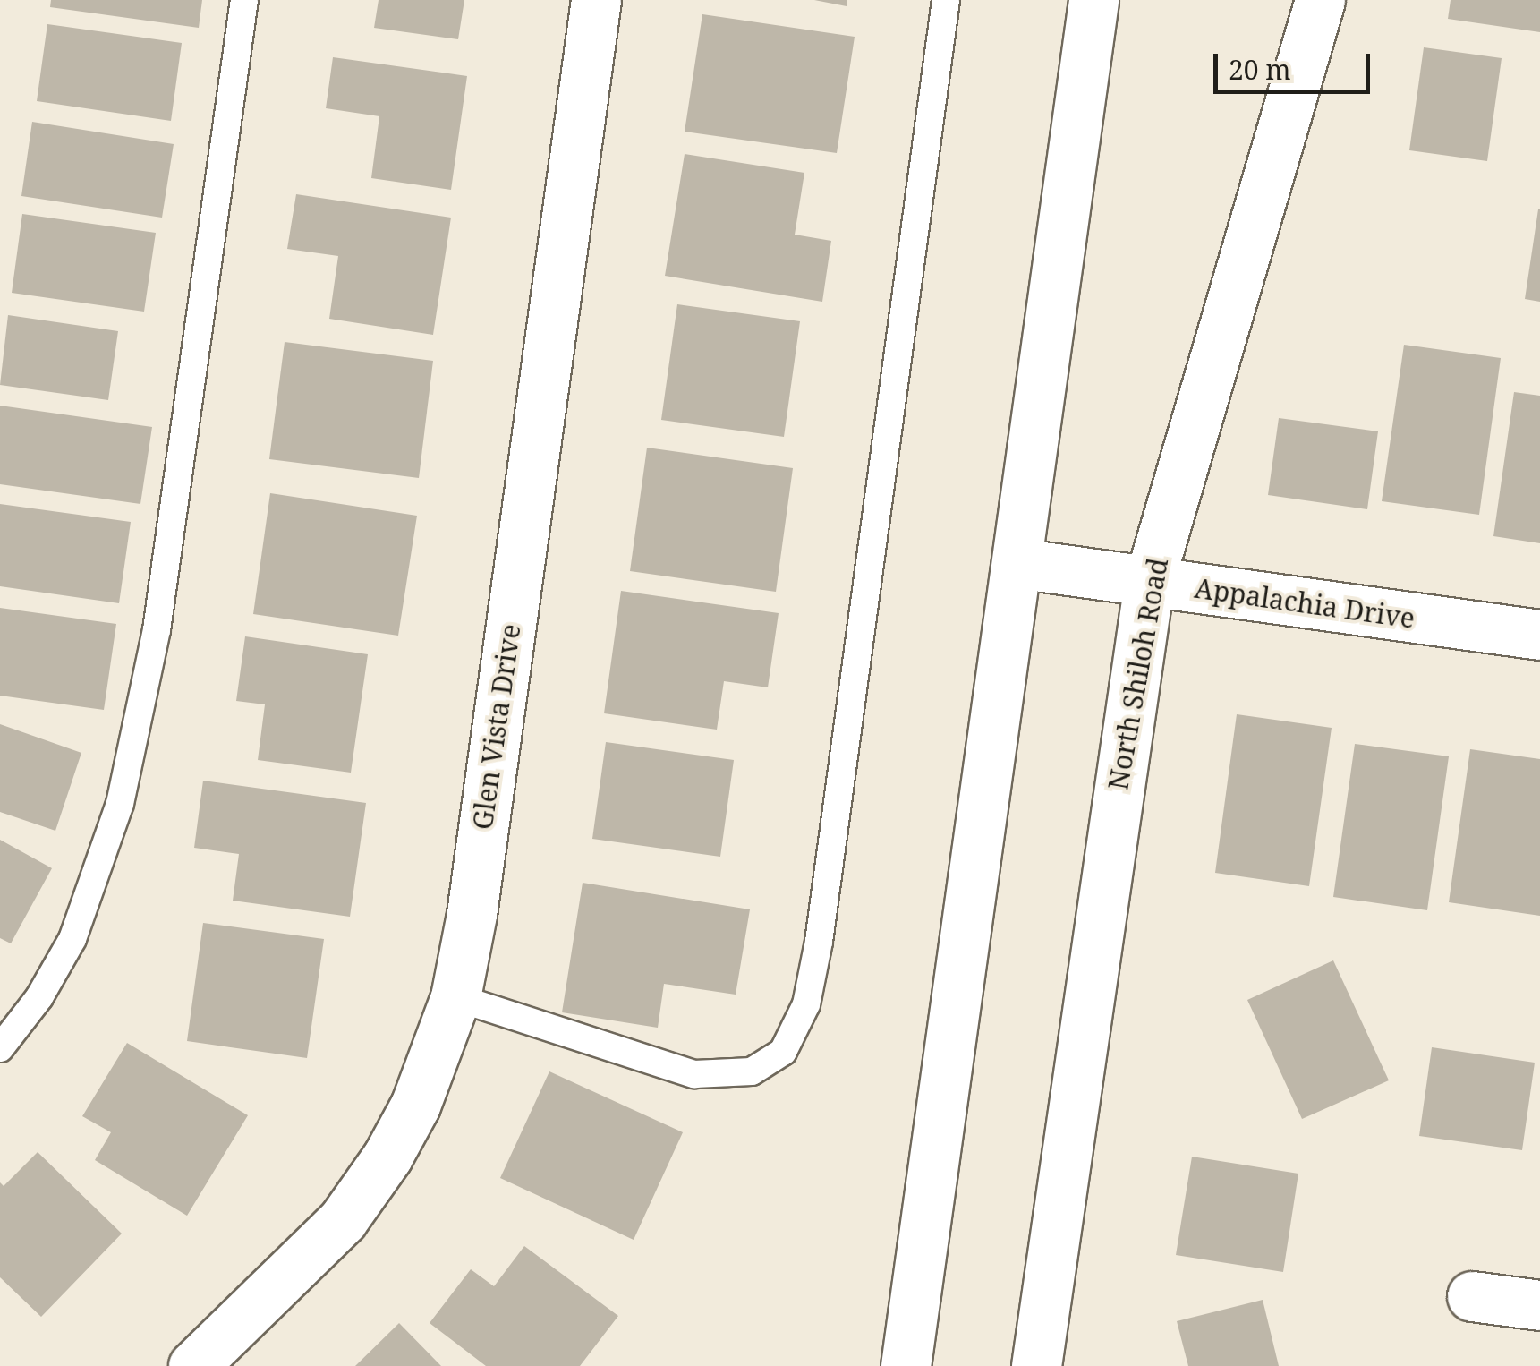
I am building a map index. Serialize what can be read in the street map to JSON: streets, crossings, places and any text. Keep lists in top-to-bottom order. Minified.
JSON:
{"streets":{"main road":["Appalachia Drive","North Shiloh Road","Glen Vista Drive"]},"crossings":[["Appalachia Drive","North Shiloh Road"]],"scale_bar":"20 m"}
